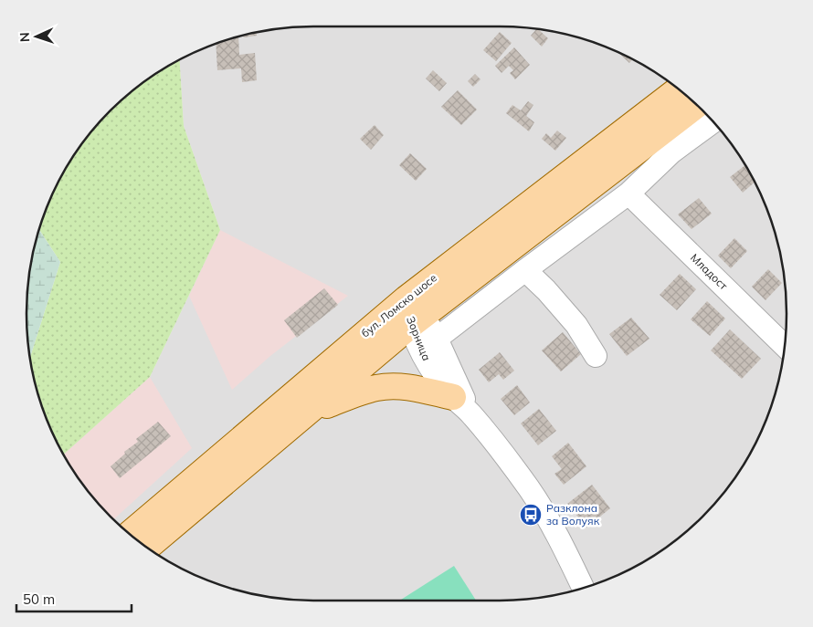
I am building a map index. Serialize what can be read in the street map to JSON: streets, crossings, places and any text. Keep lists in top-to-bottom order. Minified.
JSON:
{"streets":{"main road":["бул. Ломско шосе"],"street":["Младост","Зорница"]},"crossings":[["бул. Ломско шосе","Зорница"]],"places":{"bus stop":["Разклона за Волуяк"]},"scale_bar":"50 m","north":"left"}
